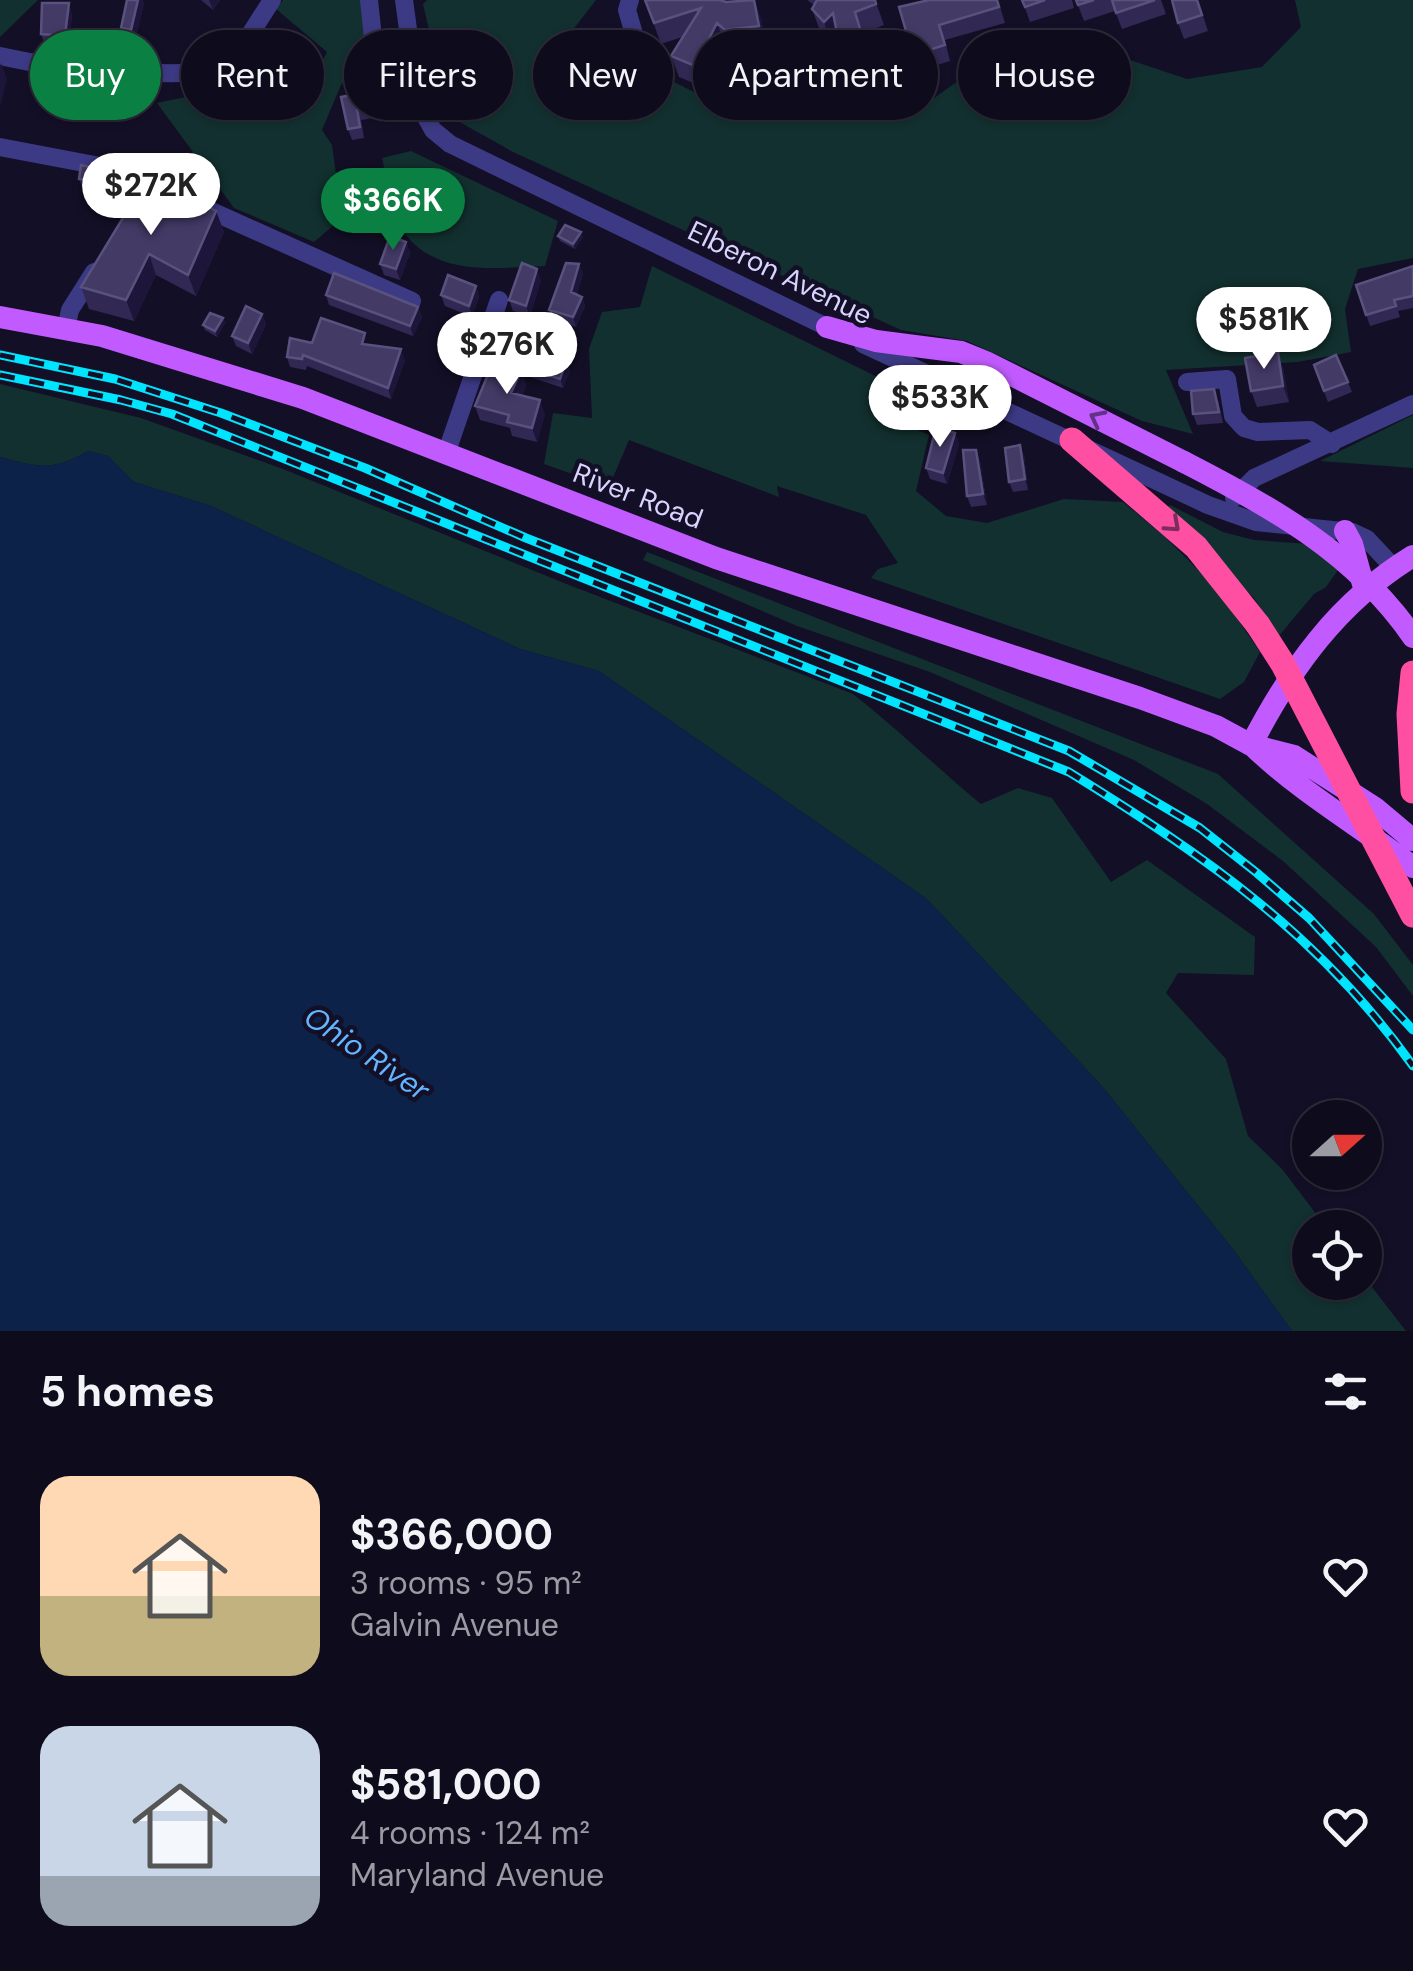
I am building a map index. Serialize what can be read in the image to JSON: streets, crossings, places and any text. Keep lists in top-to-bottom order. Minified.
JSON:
{"streets":{"main road":["River Road"],"street":["Elberon Avenue"]},"water":["Ohio River"],"north":"right","page":{"chip":["Buy","Rent","Filters","New","Apartment","House"],"price":["$272K","$366K","$581K","$276K","$533K"],"heading":"5 homes","list":[{"name":"$366,000","note":"3 rooms · 95 m² · Galvin Avenue"},{"name":"$581,000","note":"4 rooms · 124 m² · Maryland Avenue"}]}}
